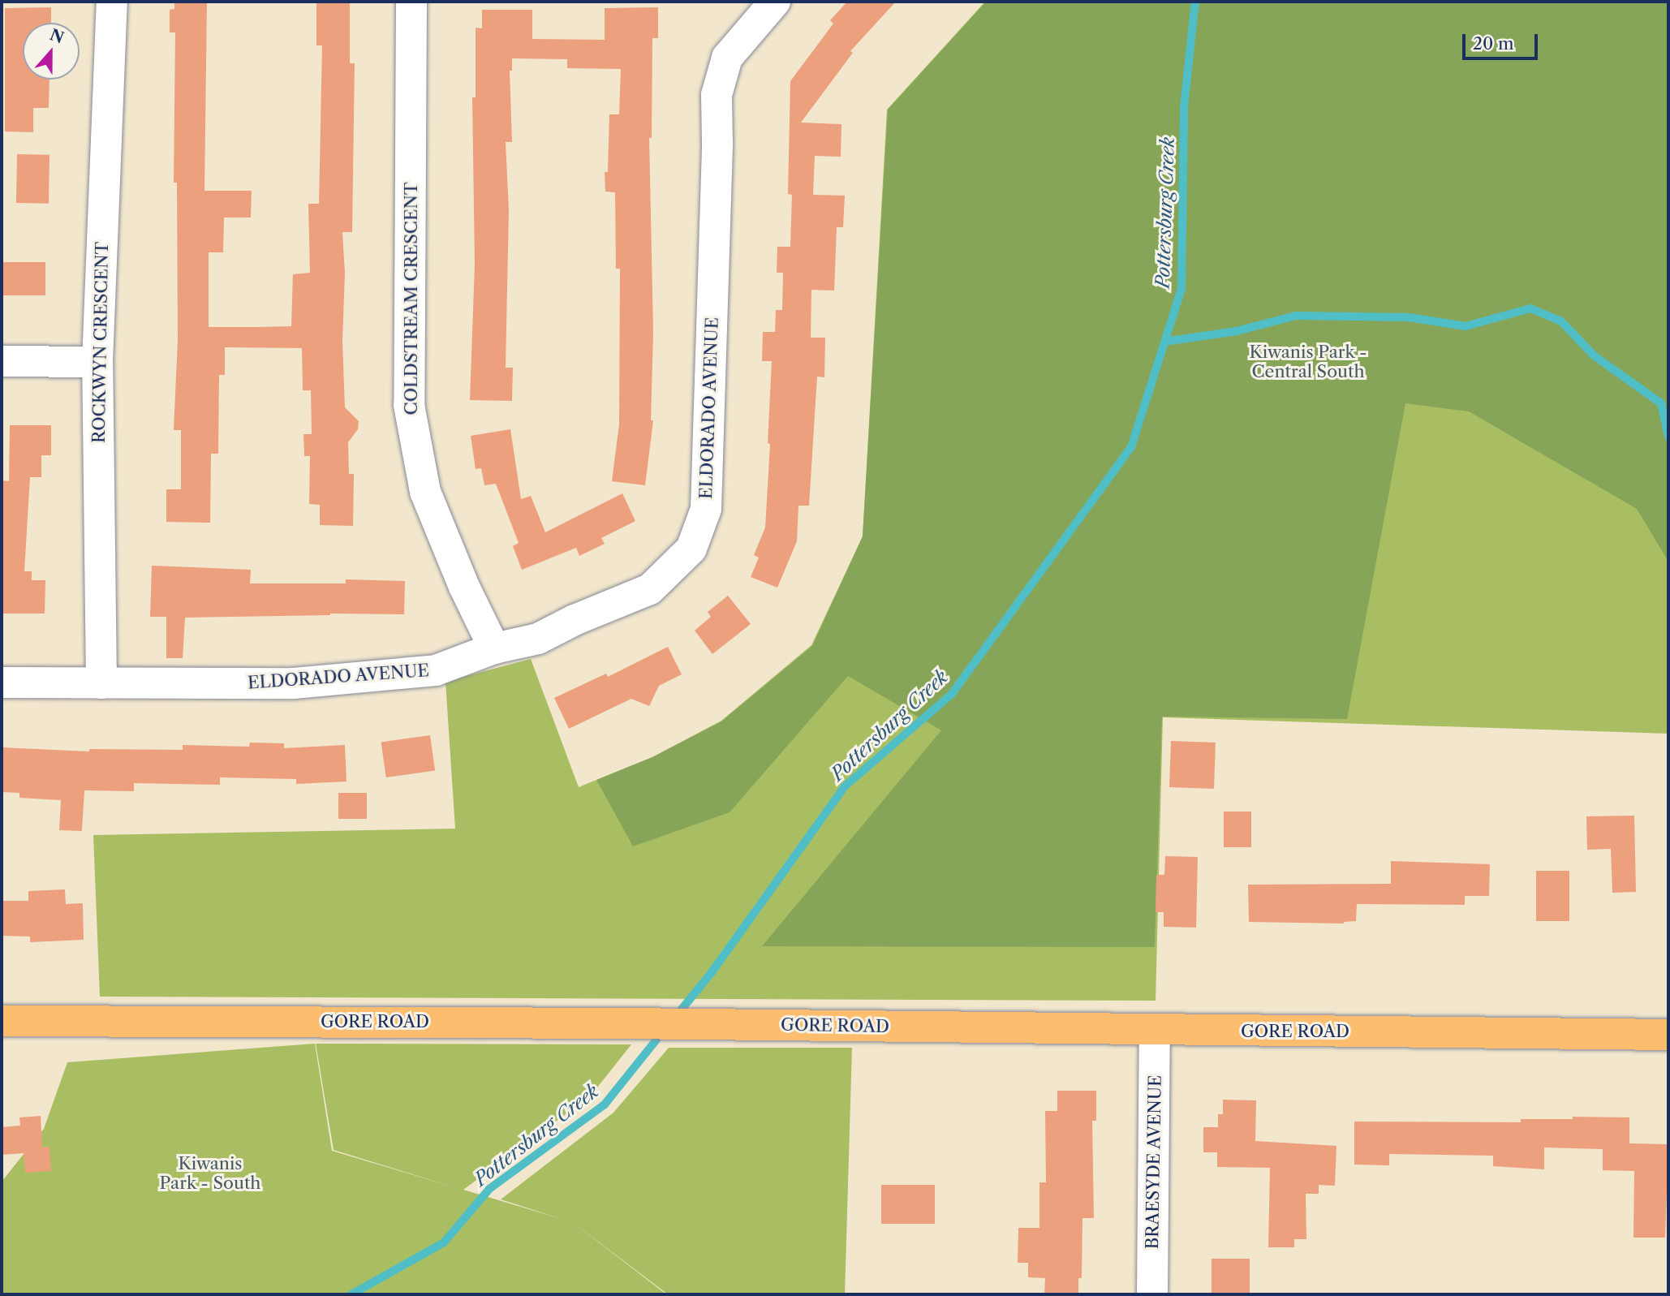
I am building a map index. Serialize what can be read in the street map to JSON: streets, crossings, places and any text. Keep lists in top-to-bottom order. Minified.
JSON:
{"streets":{"main road":["GORE ROAD"],"street":["COLDSTREAM CRESCENT","ROCKWYN CRESCENT","ELDORADO AVENUE","BRAESYDE AVENUE"]},"crossings":[["COLDSTREAM CRESCENT","ELDORADO AVENUE"],["ROCKWYN CRESCENT","ELDORADO AVENUE"],["GORE ROAD","BRAESYDE AVENUE"]],"water":["Pottersburg Creek"],"parks":["Kiwanis Park - Central South","Kiwanis Park - South"],"scale_bar":"20 m","north":"top"}
